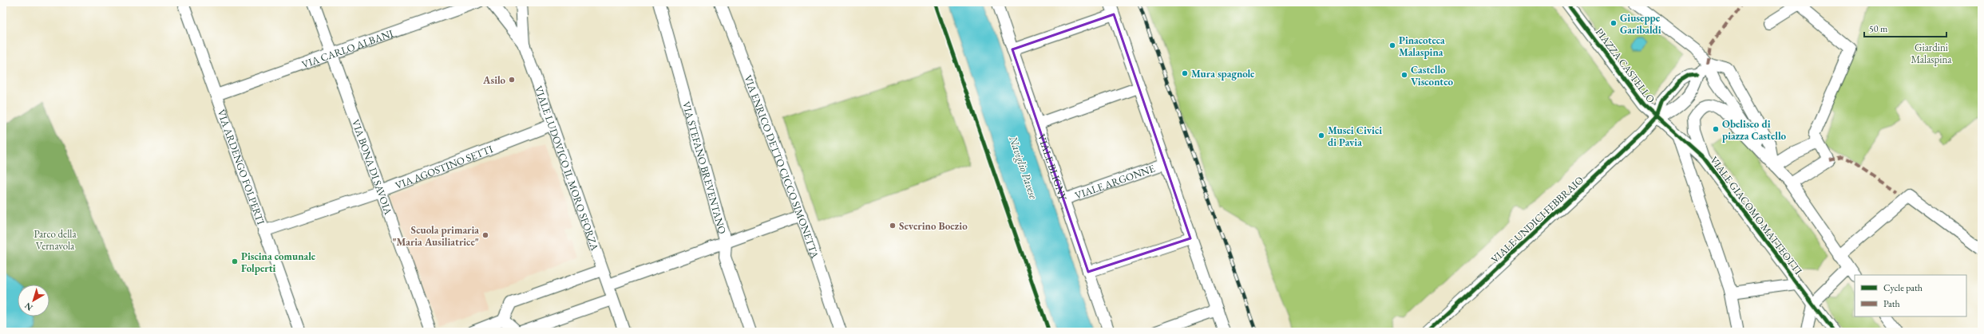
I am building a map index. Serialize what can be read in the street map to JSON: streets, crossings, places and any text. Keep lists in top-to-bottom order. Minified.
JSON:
{"streets":{"street":["VIA CARLO ALBANI","PIAZZA CASTELLO","VIA ARDENGO FOLPERTI","VIA AGOSTINO SETTI","VIA ENRICO DETTO CICCO SIMONETTA","VIALE BLIGNY","VIA BONA DI SAVOIA","VIA STEFANO BREVENTANO","VIALE LUDOVICO IL MORO SFORZA","VIALE ARGONNE","VIALE GIACOMO MATTEOTTI","VIALE UNDICI FEBBRAIO"]},"crossings":[["VIA CARLO ALBANI","VIA ARDENGO FOLPERTI"],["VIA CARLO ALBANI","VIA BONA DI SAVOIA"],["PIAZZA CASTELLO","VIALE GIACOMO MATTEOTTI"],["PIAZZA CASTELLO","VIALE UNDICI FEBBRAIO"],["VIA ARDENGO FOLPERTI","VIA AGOSTINO SETTI"],["VIA AGOSTINO SETTI","VIA BONA DI SAVOIA"],["VIA AGOSTINO SETTI","VIALE LUDOVICO IL MORO SFORZA"],["VIALE BLIGNY","VIALE ARGONNE"],["VIALE GIACOMO MATTEOTTI","VIALE UNDICI FEBBRAIO"]],"water":["Naviglio Pavese"],"parks":["Giardini Malaspina","Parco della Vernavola"],"places":["Giuseppe Garibaldi","Pinacoteca Malaspina","Mura spagnole","Castello Visconteo","Asilo","Obelisco di piazza Castello","Musei Civici di Pavia","Severino Boezio","Scuola primaria \"Maria Ausiliatrice\"","Piscina comunale Folperti"],"legend":["Cycle path","Path"],"scale_bar":"50 m","north":"bottom left"}
